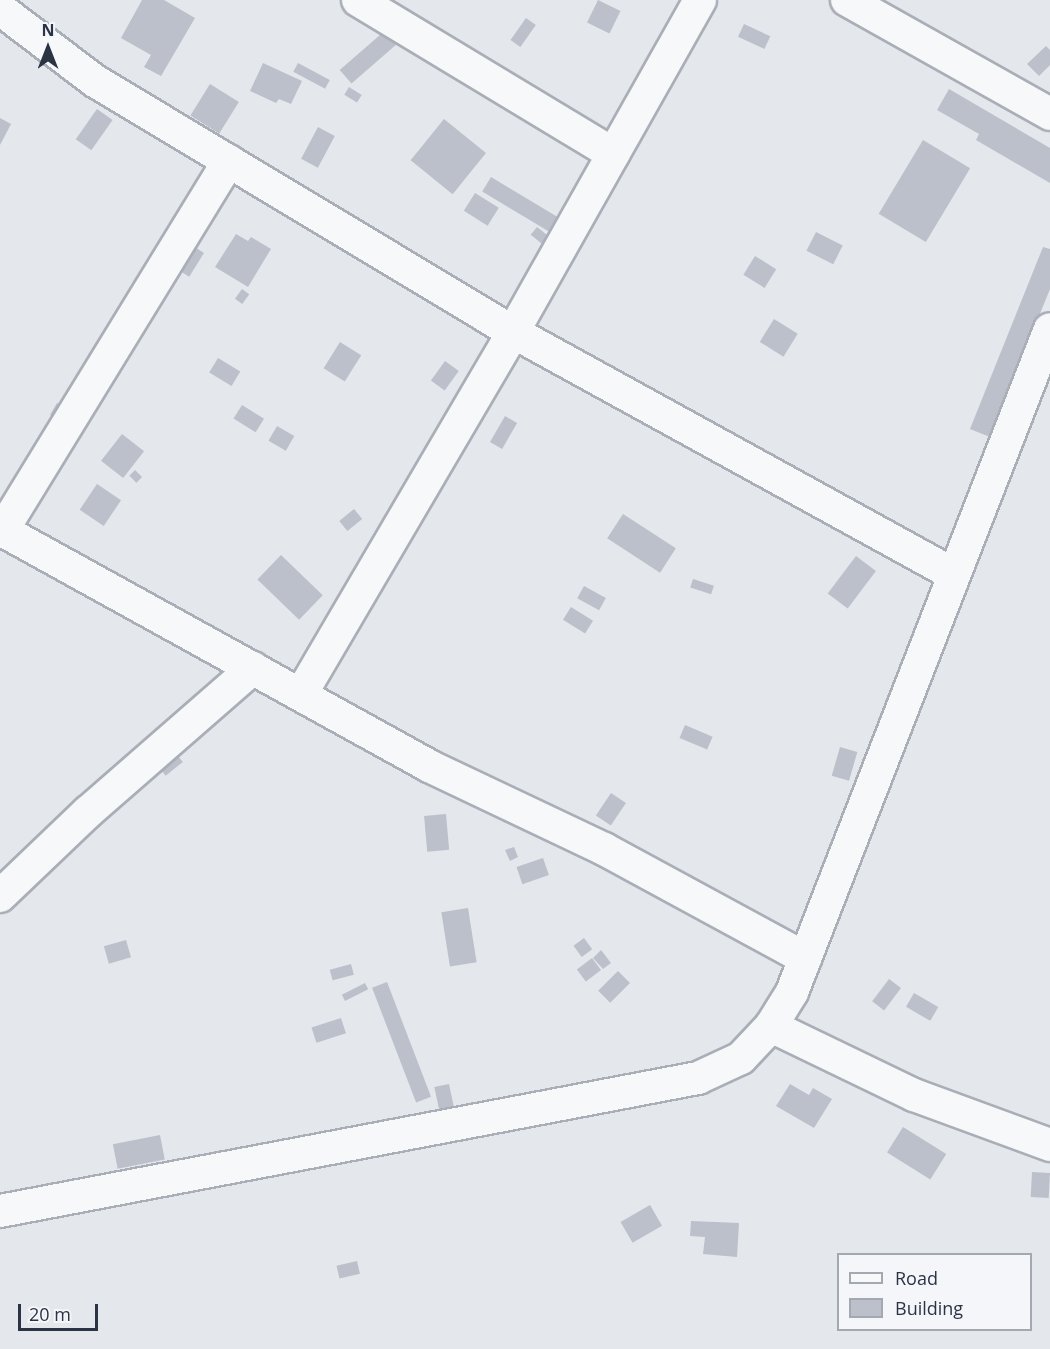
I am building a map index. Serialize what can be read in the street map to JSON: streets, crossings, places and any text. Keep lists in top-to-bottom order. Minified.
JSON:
{"legend":["Road","Building"],"scale_bar":"20 m","north":"top"}
